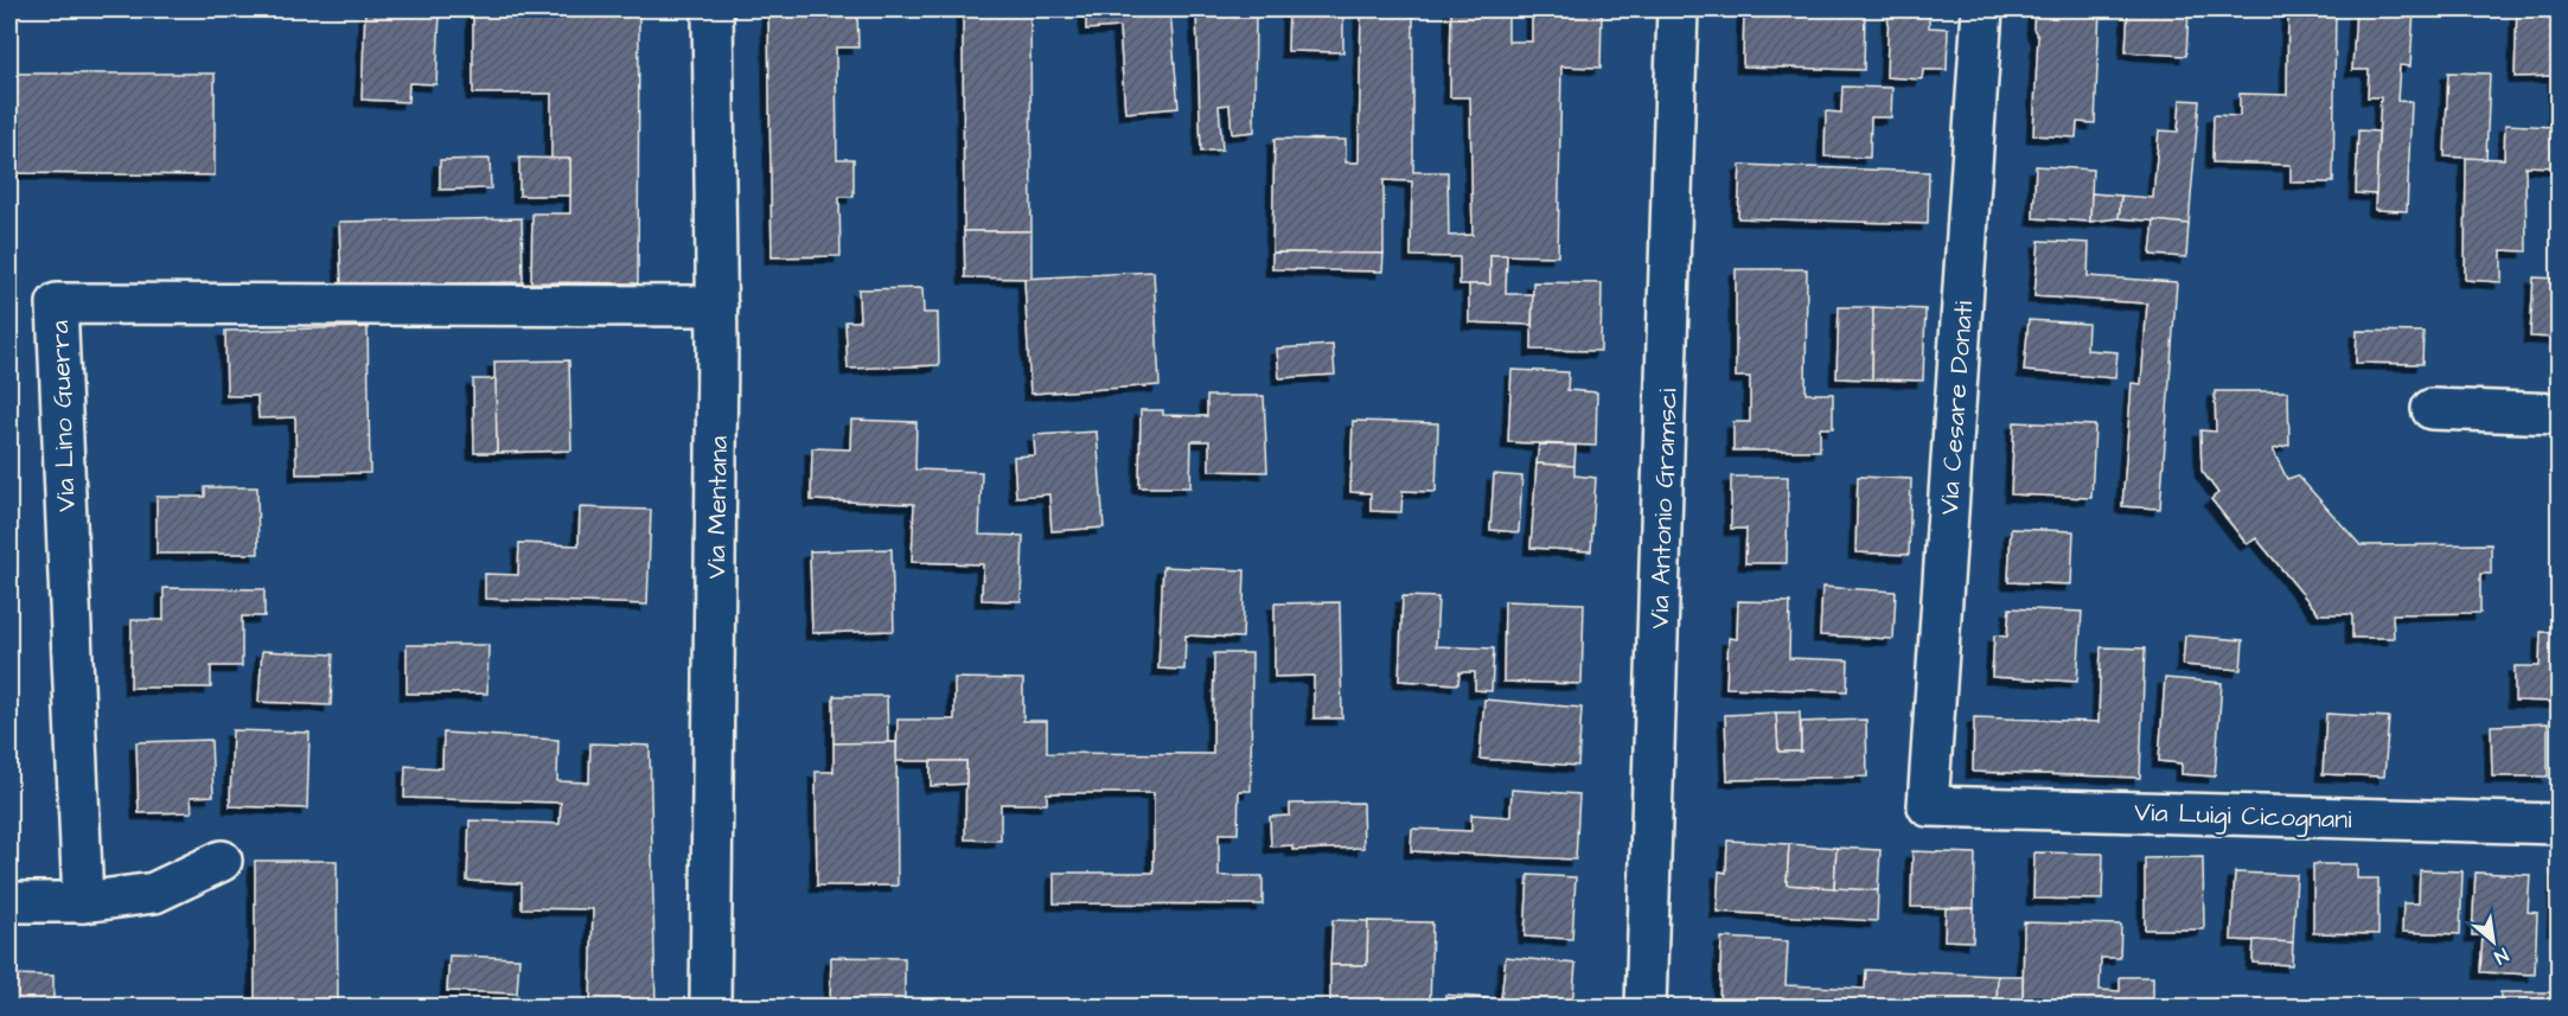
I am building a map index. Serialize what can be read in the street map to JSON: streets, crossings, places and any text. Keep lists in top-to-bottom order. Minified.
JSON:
{"streets":{"street":["Via Cesare Donati","Via Lino Guerra","Via Mentana","Via Antonio Gramsci","Via Luigi Cicognani"]},"crossings":[["Via Cesare Donati","Via Luigi Cicognani"],["Via Lino Guerra","Via Mentana"]],"north":"bottom right"}
